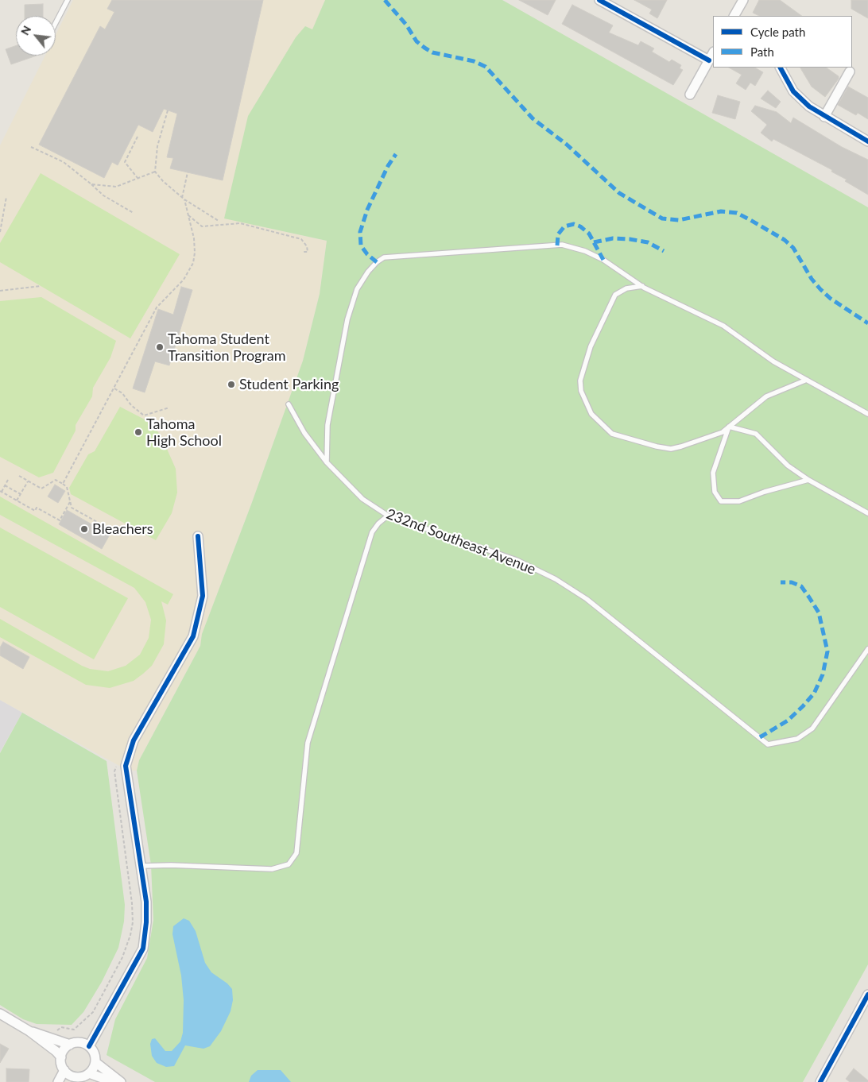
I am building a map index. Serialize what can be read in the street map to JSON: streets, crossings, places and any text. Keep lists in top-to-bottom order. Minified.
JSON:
{"streets":{"lane":["232nd Southeast Avenue"]},"places":["Tahoma Student Transition Program","Student Parking","Tahoma High School","Bleachers"],"legend":["Cycle path","Path"],"north":"top left"}
